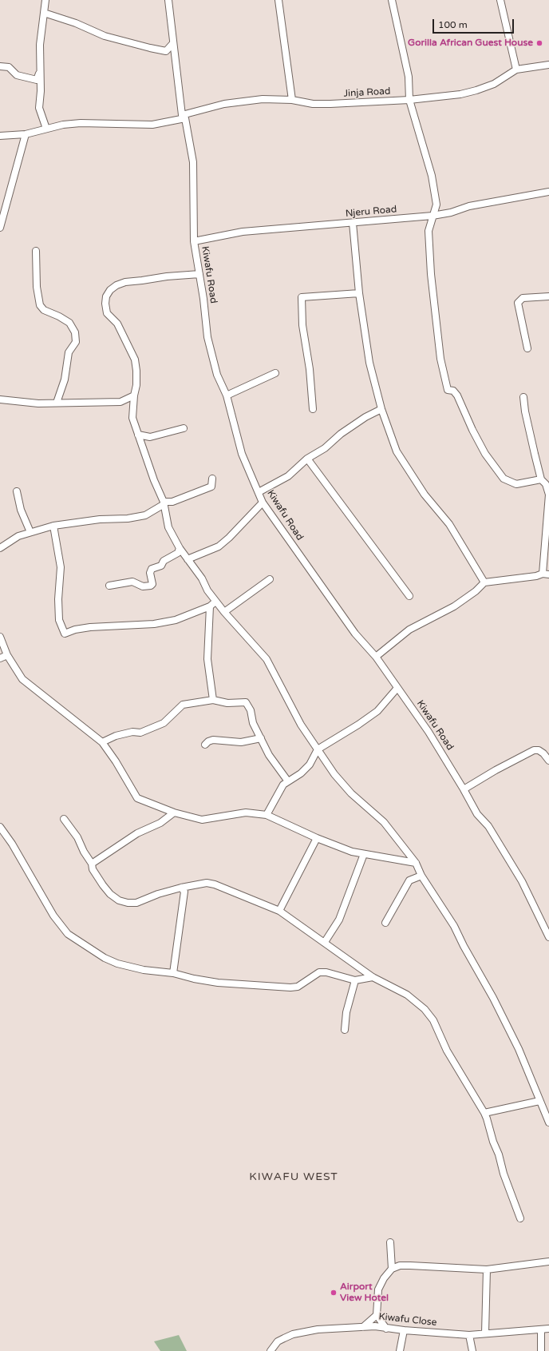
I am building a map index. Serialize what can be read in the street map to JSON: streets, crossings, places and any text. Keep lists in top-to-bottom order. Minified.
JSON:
{"streets":{"street":["Jinja Road","Njeru Road","Kiwafu Road","Kiwafu Close"]},"crossings":[["Jinja Road","Kiwafu Road"],["Njeru Road","Kiwafu Road"]],"districts":["KIWAFU WEST"],"places":["Gorilla African Guest House","Airport View Hotel"],"scale_bar":"100 m"}
